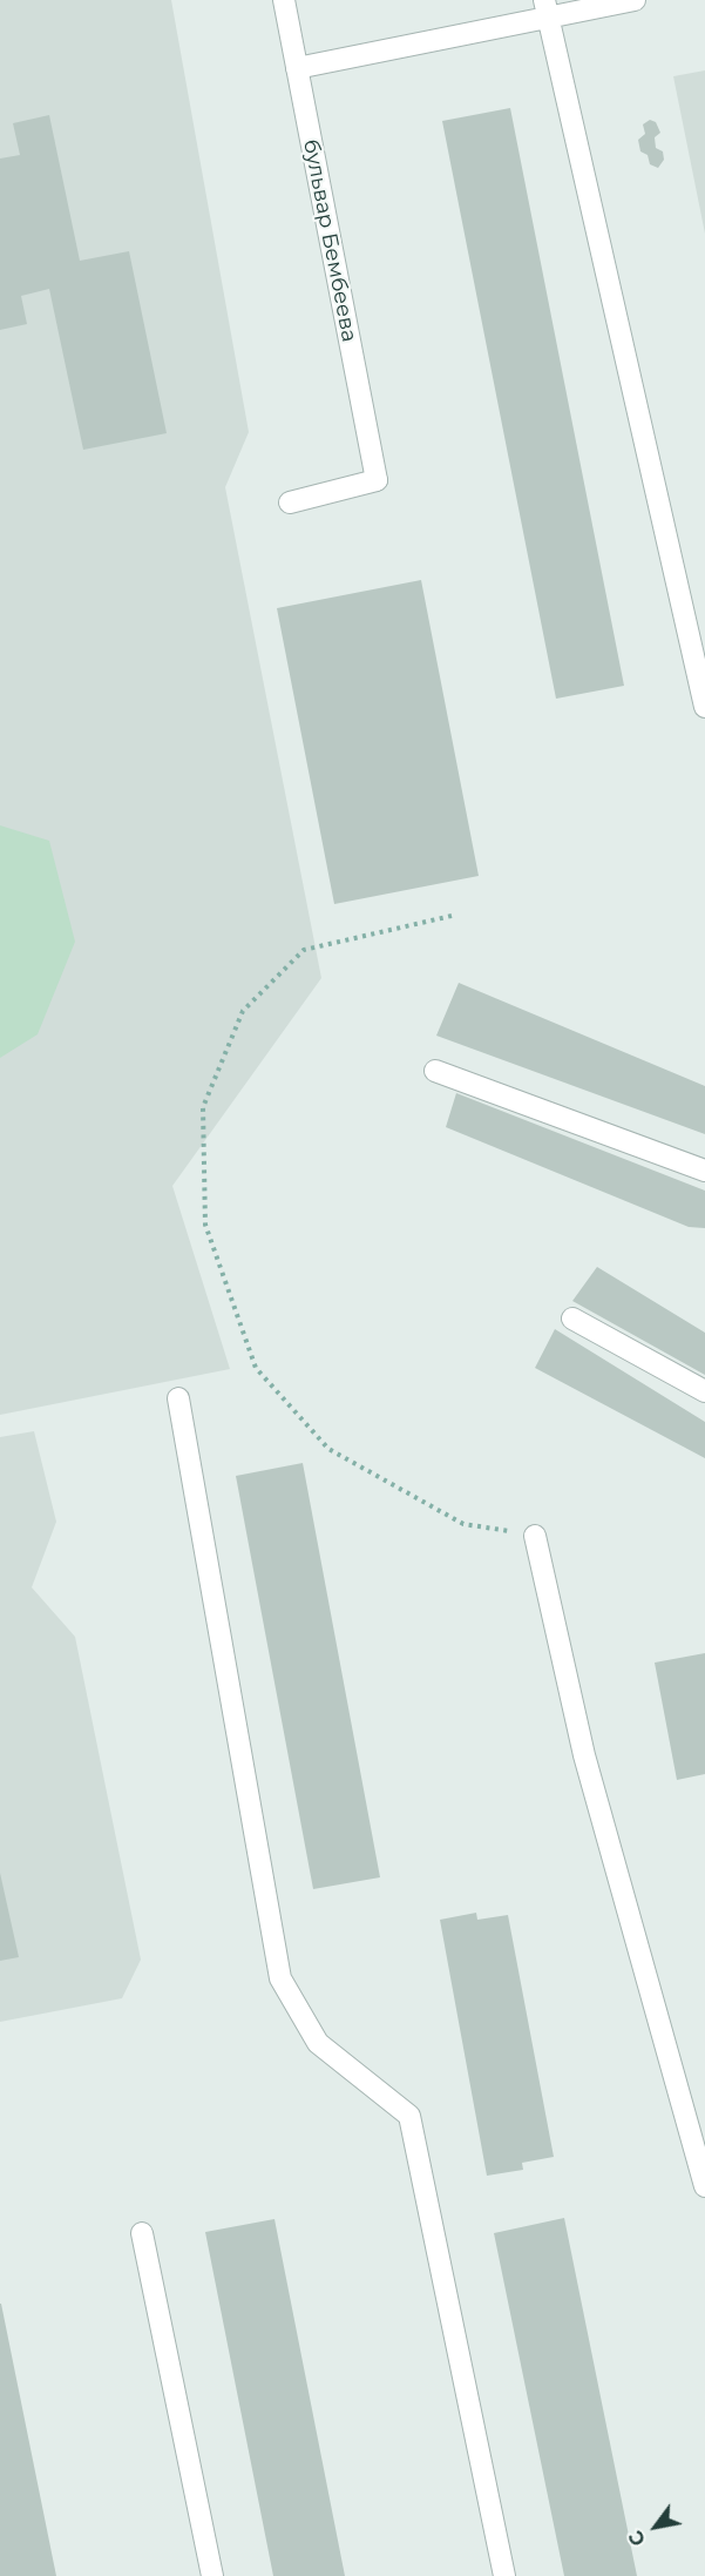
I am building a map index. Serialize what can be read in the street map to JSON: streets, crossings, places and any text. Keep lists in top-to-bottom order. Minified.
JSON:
{"streets":{"street":["бульвар Бембеева"]},"north":"bottom left"}
